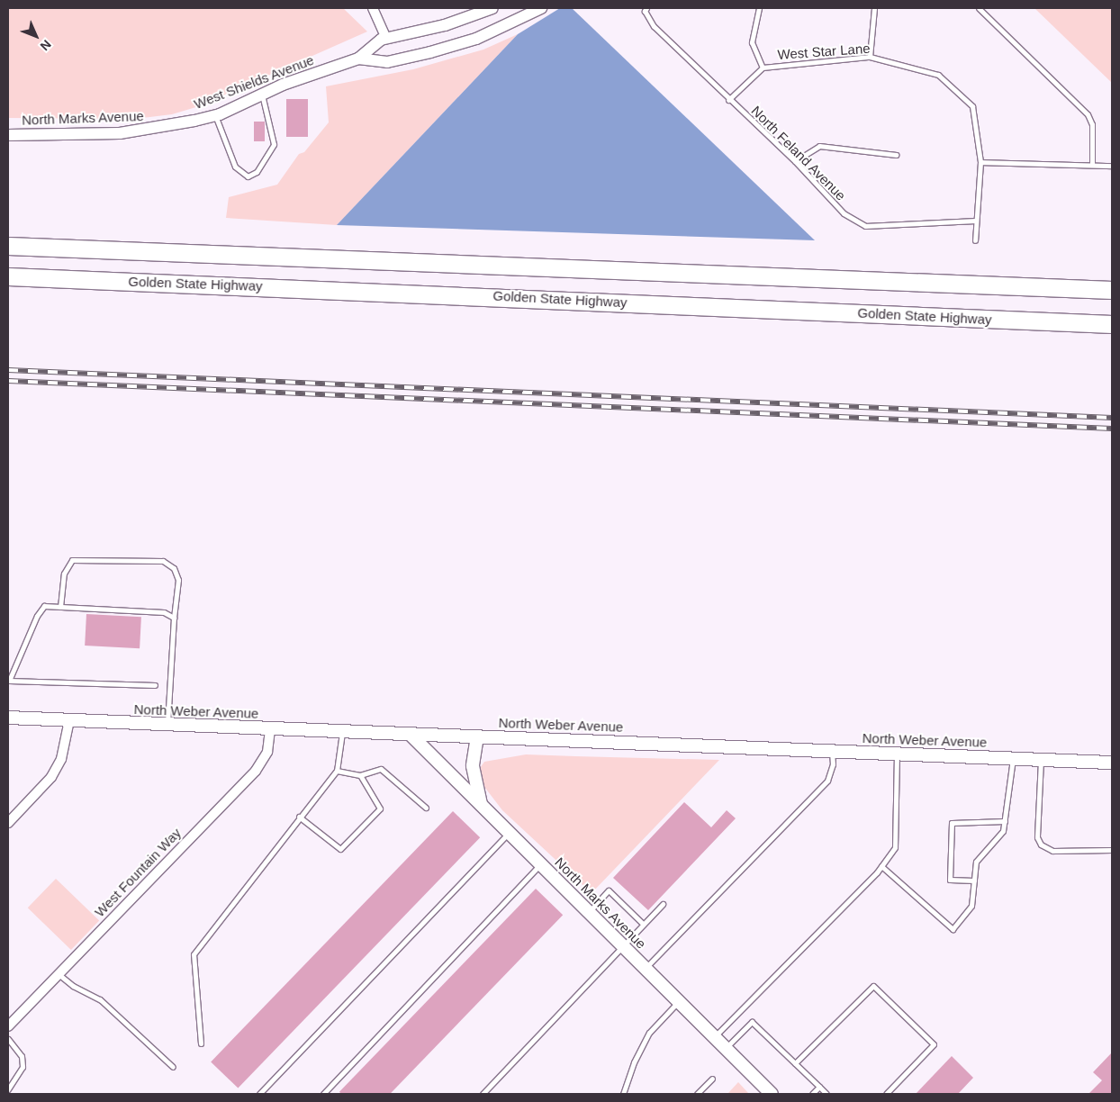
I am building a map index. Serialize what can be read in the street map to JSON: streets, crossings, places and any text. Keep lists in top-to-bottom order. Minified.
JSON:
{"streets":{"highway":["Golden State Highway"],"main road":["North Marks Avenue","North Weber Avenue"],"street":["West Shields Avenue","West Fountain Way"],"lane":["West Star Lane","North Feland Avenue"]},"crossings":[["West Star Lane","North Feland Avenue"],["West Shields Avenue","North Marks Avenue"],["North Marks Avenue","North Weber Avenue"],["North Weber Avenue","West Fountain Way"]],"north":"bottom right"}
